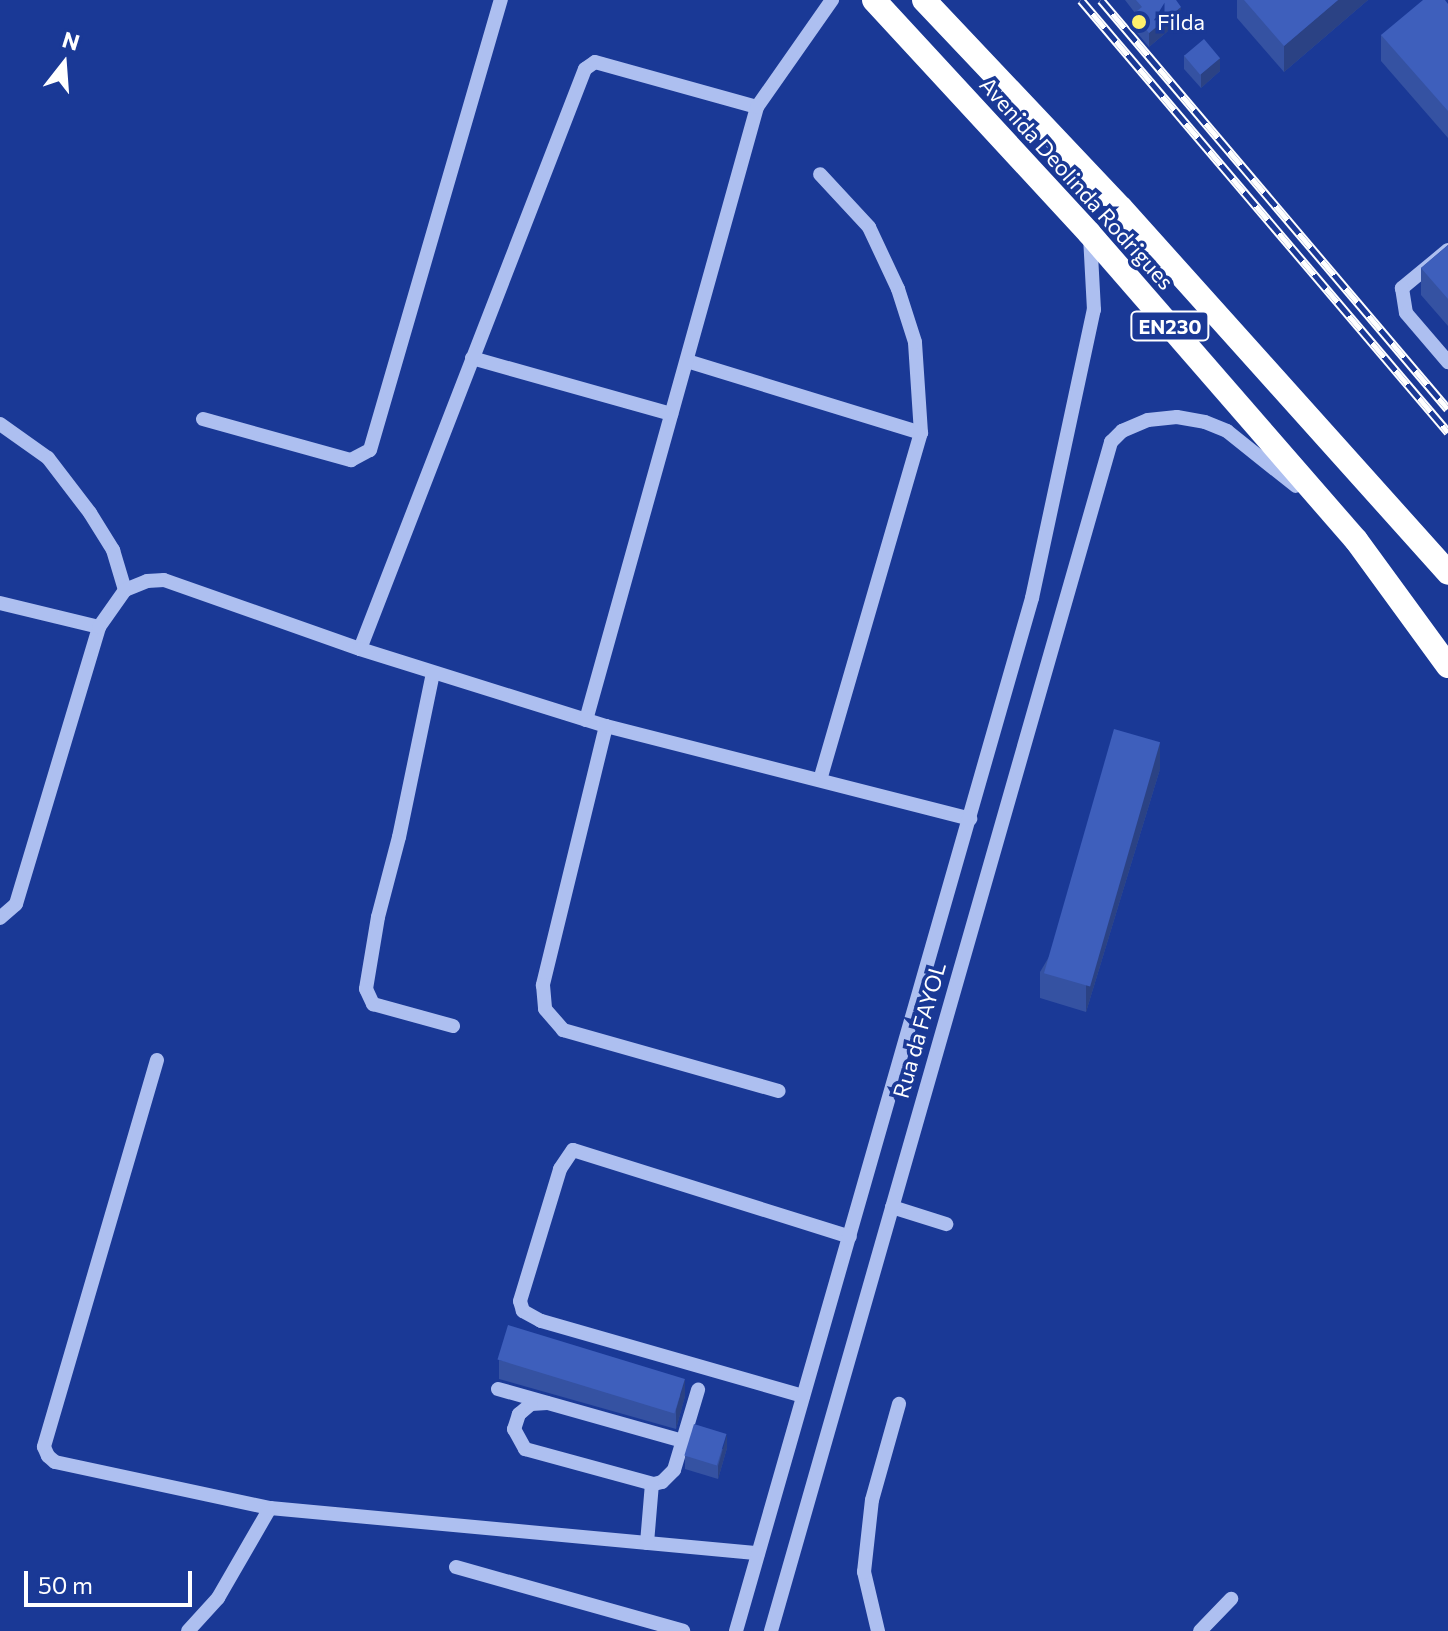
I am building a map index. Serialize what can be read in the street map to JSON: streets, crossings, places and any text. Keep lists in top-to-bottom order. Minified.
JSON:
{"streets":{"highway":["Avenida Deolinda Rodrigues","EN230"],"street":["Rua da FAYOL"]},"crossings":[["Avenida Deolinda Rodrigues","Rua da FAYOL"]],"places":["Filda"],"scale_bar":"50 m","north":"top"}
